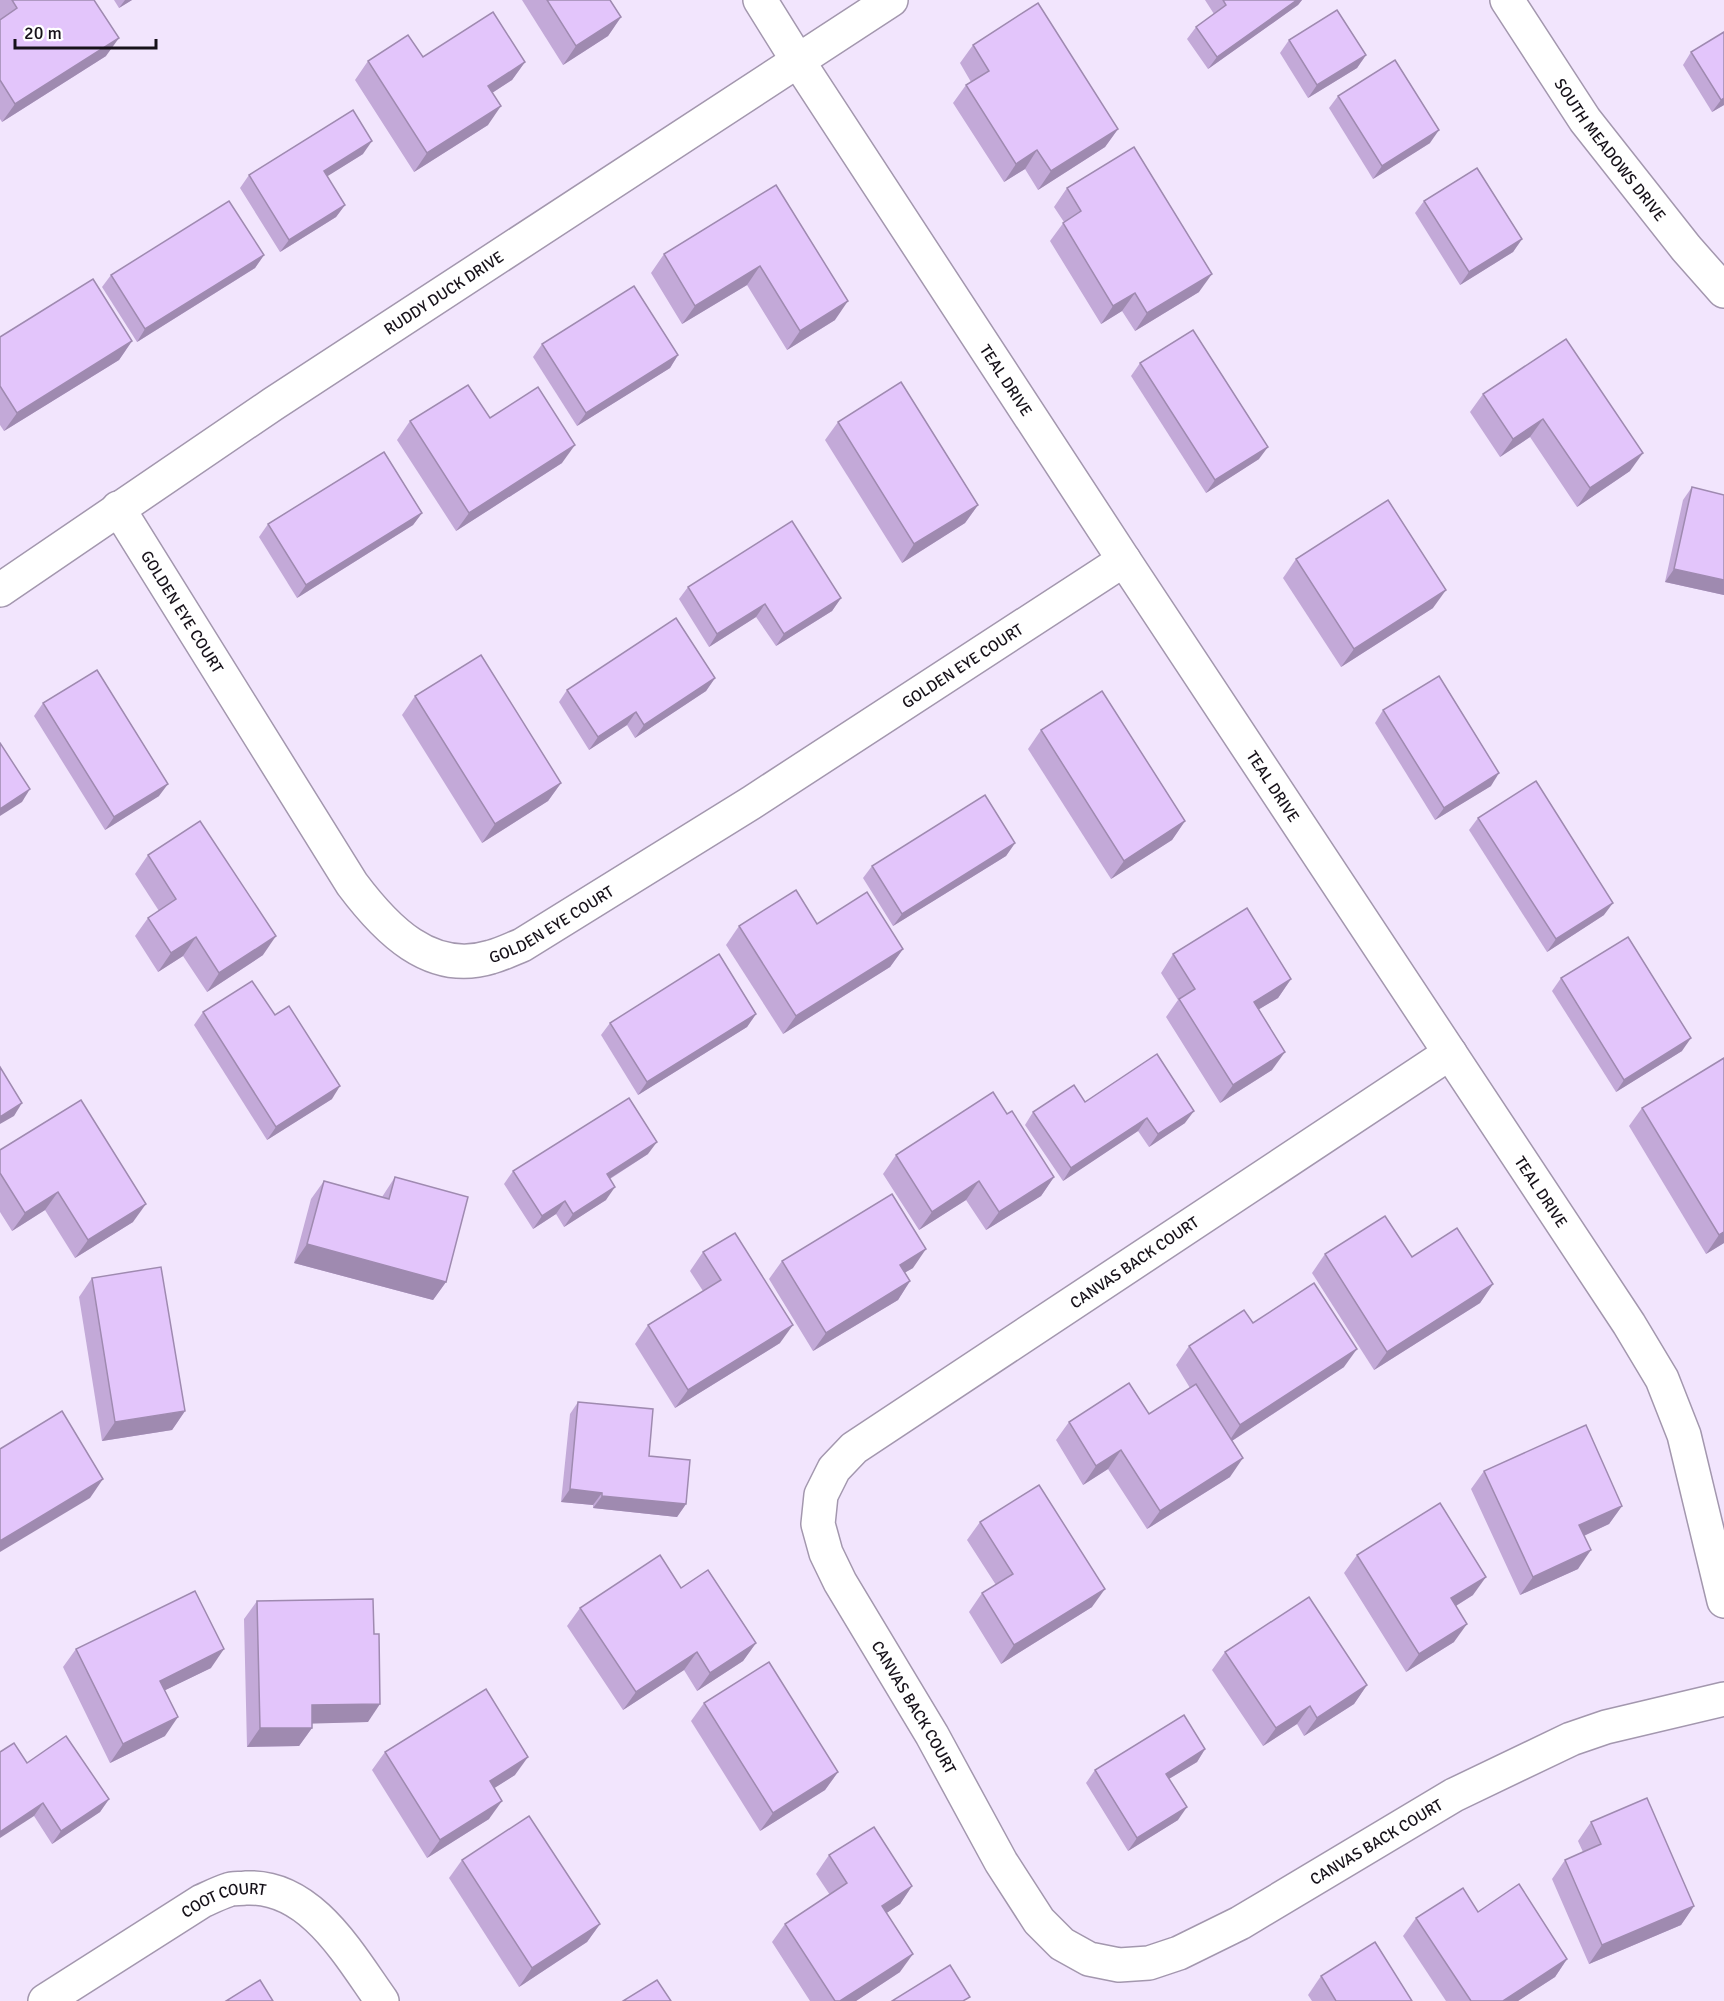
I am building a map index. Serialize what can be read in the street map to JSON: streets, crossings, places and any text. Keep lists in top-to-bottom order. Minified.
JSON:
{"streets":{"street":["SOUTH MEADOWS DRIVE","RUDDY DUCK DRIVE","TEAL DRIVE","GOLDEN EYE COURT","CANVAS BACK COURT","COOT COURT"]},"crossings":[["RUDDY DUCK DRIVE","TEAL DRIVE"],["RUDDY DUCK DRIVE","GOLDEN EYE COURT"],["TEAL DRIVE","GOLDEN EYE COURT"],["TEAL DRIVE","CANVAS BACK COURT"]],"scale_bar":"20 m"}
